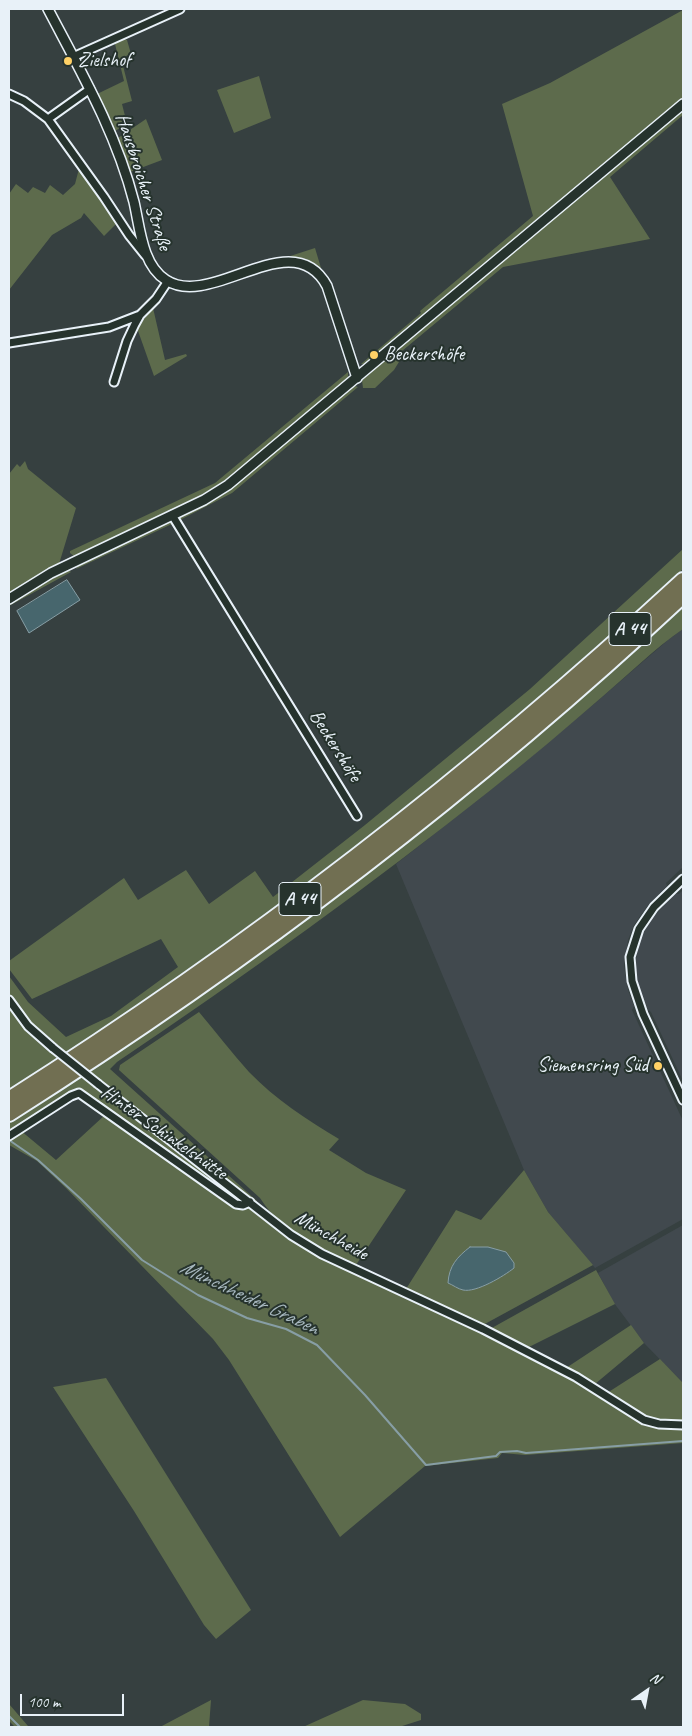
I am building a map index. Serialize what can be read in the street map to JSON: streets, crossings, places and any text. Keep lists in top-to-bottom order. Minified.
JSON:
{"streets":{"highway":["A 44"],"street":["Hausbroicher Straße","Beckershöfe","Hinter Schinkelshütte","Münchheide"]},"crossings":[["Hinter Schinkelshütte","Münchheide"]],"water":["Münchheider Graben"],"places":["Zielshof","Beckershöfe","Siemensring Süd"],"scale_bar":"100 m","north":"top right"}
